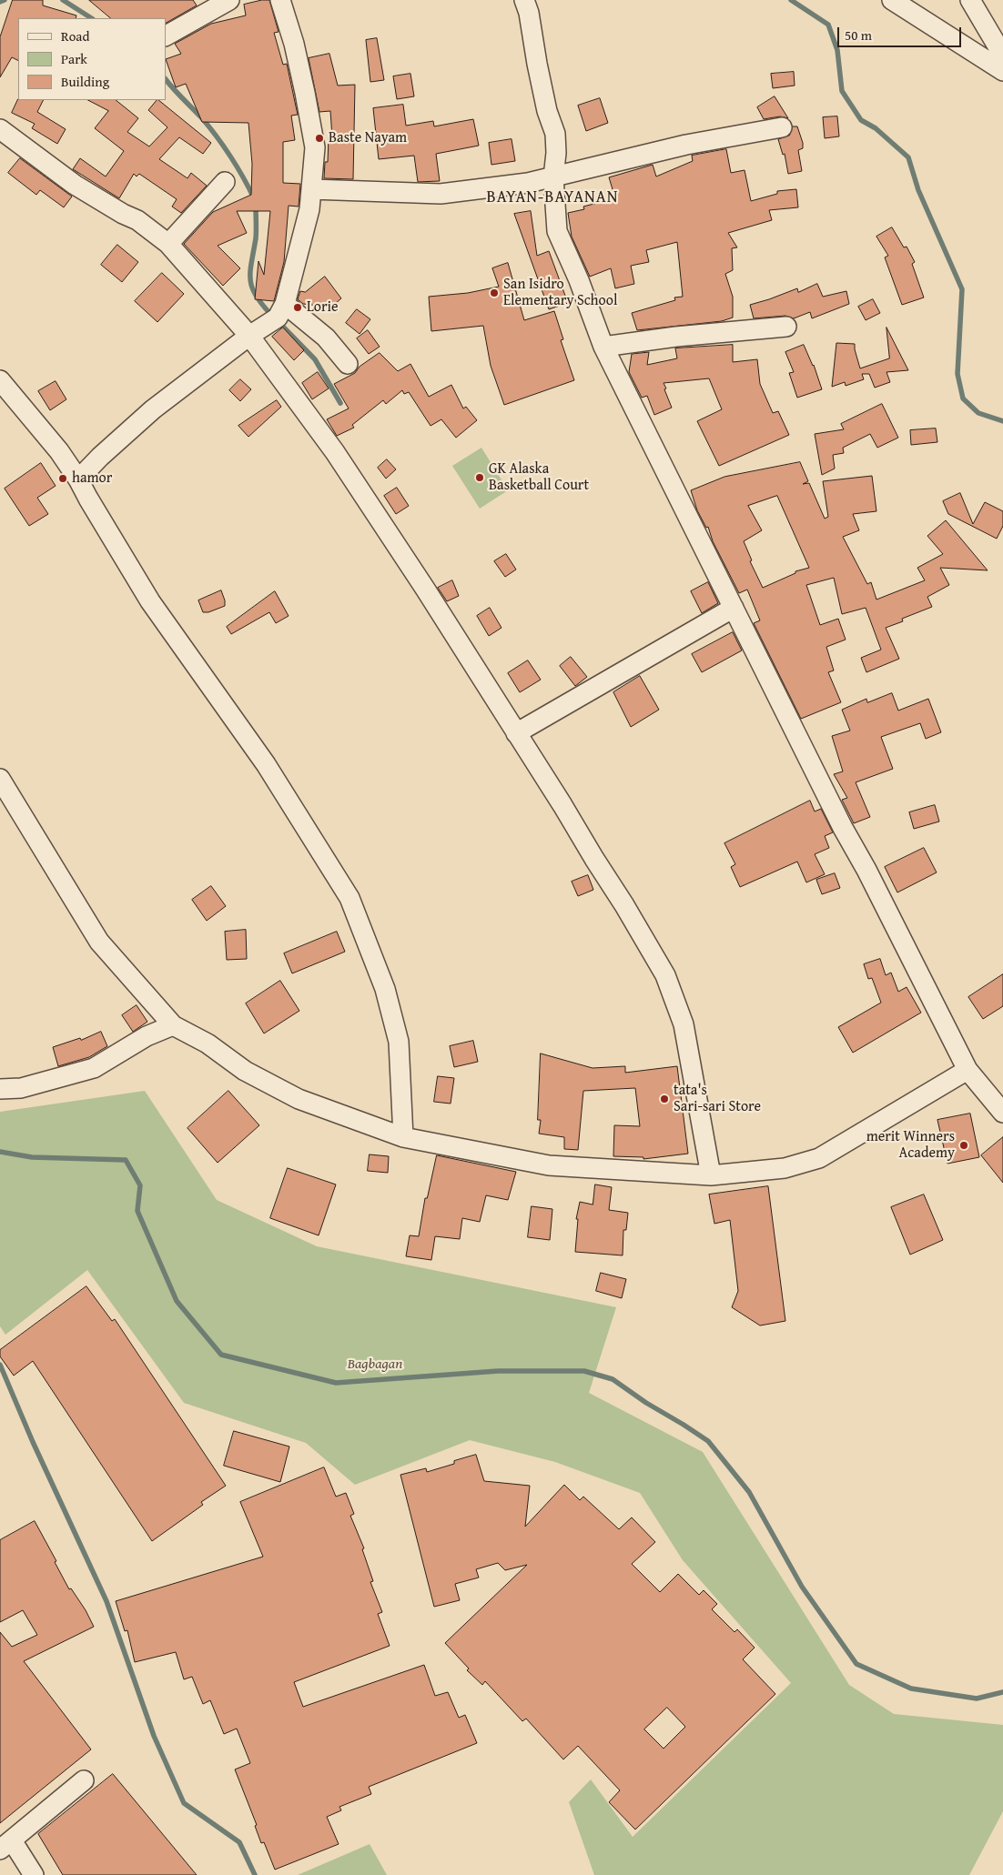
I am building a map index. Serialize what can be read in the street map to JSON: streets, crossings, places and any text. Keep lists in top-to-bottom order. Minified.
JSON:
{"districts":["BAYAN-BAYANAN"],"parks":["Bagbagan"],"places":["Baste Nayam","San Isidro Elementary School","Lorie","GK Alaska Basketball Court","hamor","tata's Sari-sari Store","merit Winners Academy"],"legend":["Road","Park","Building"],"scale_bar":"50 m"}
